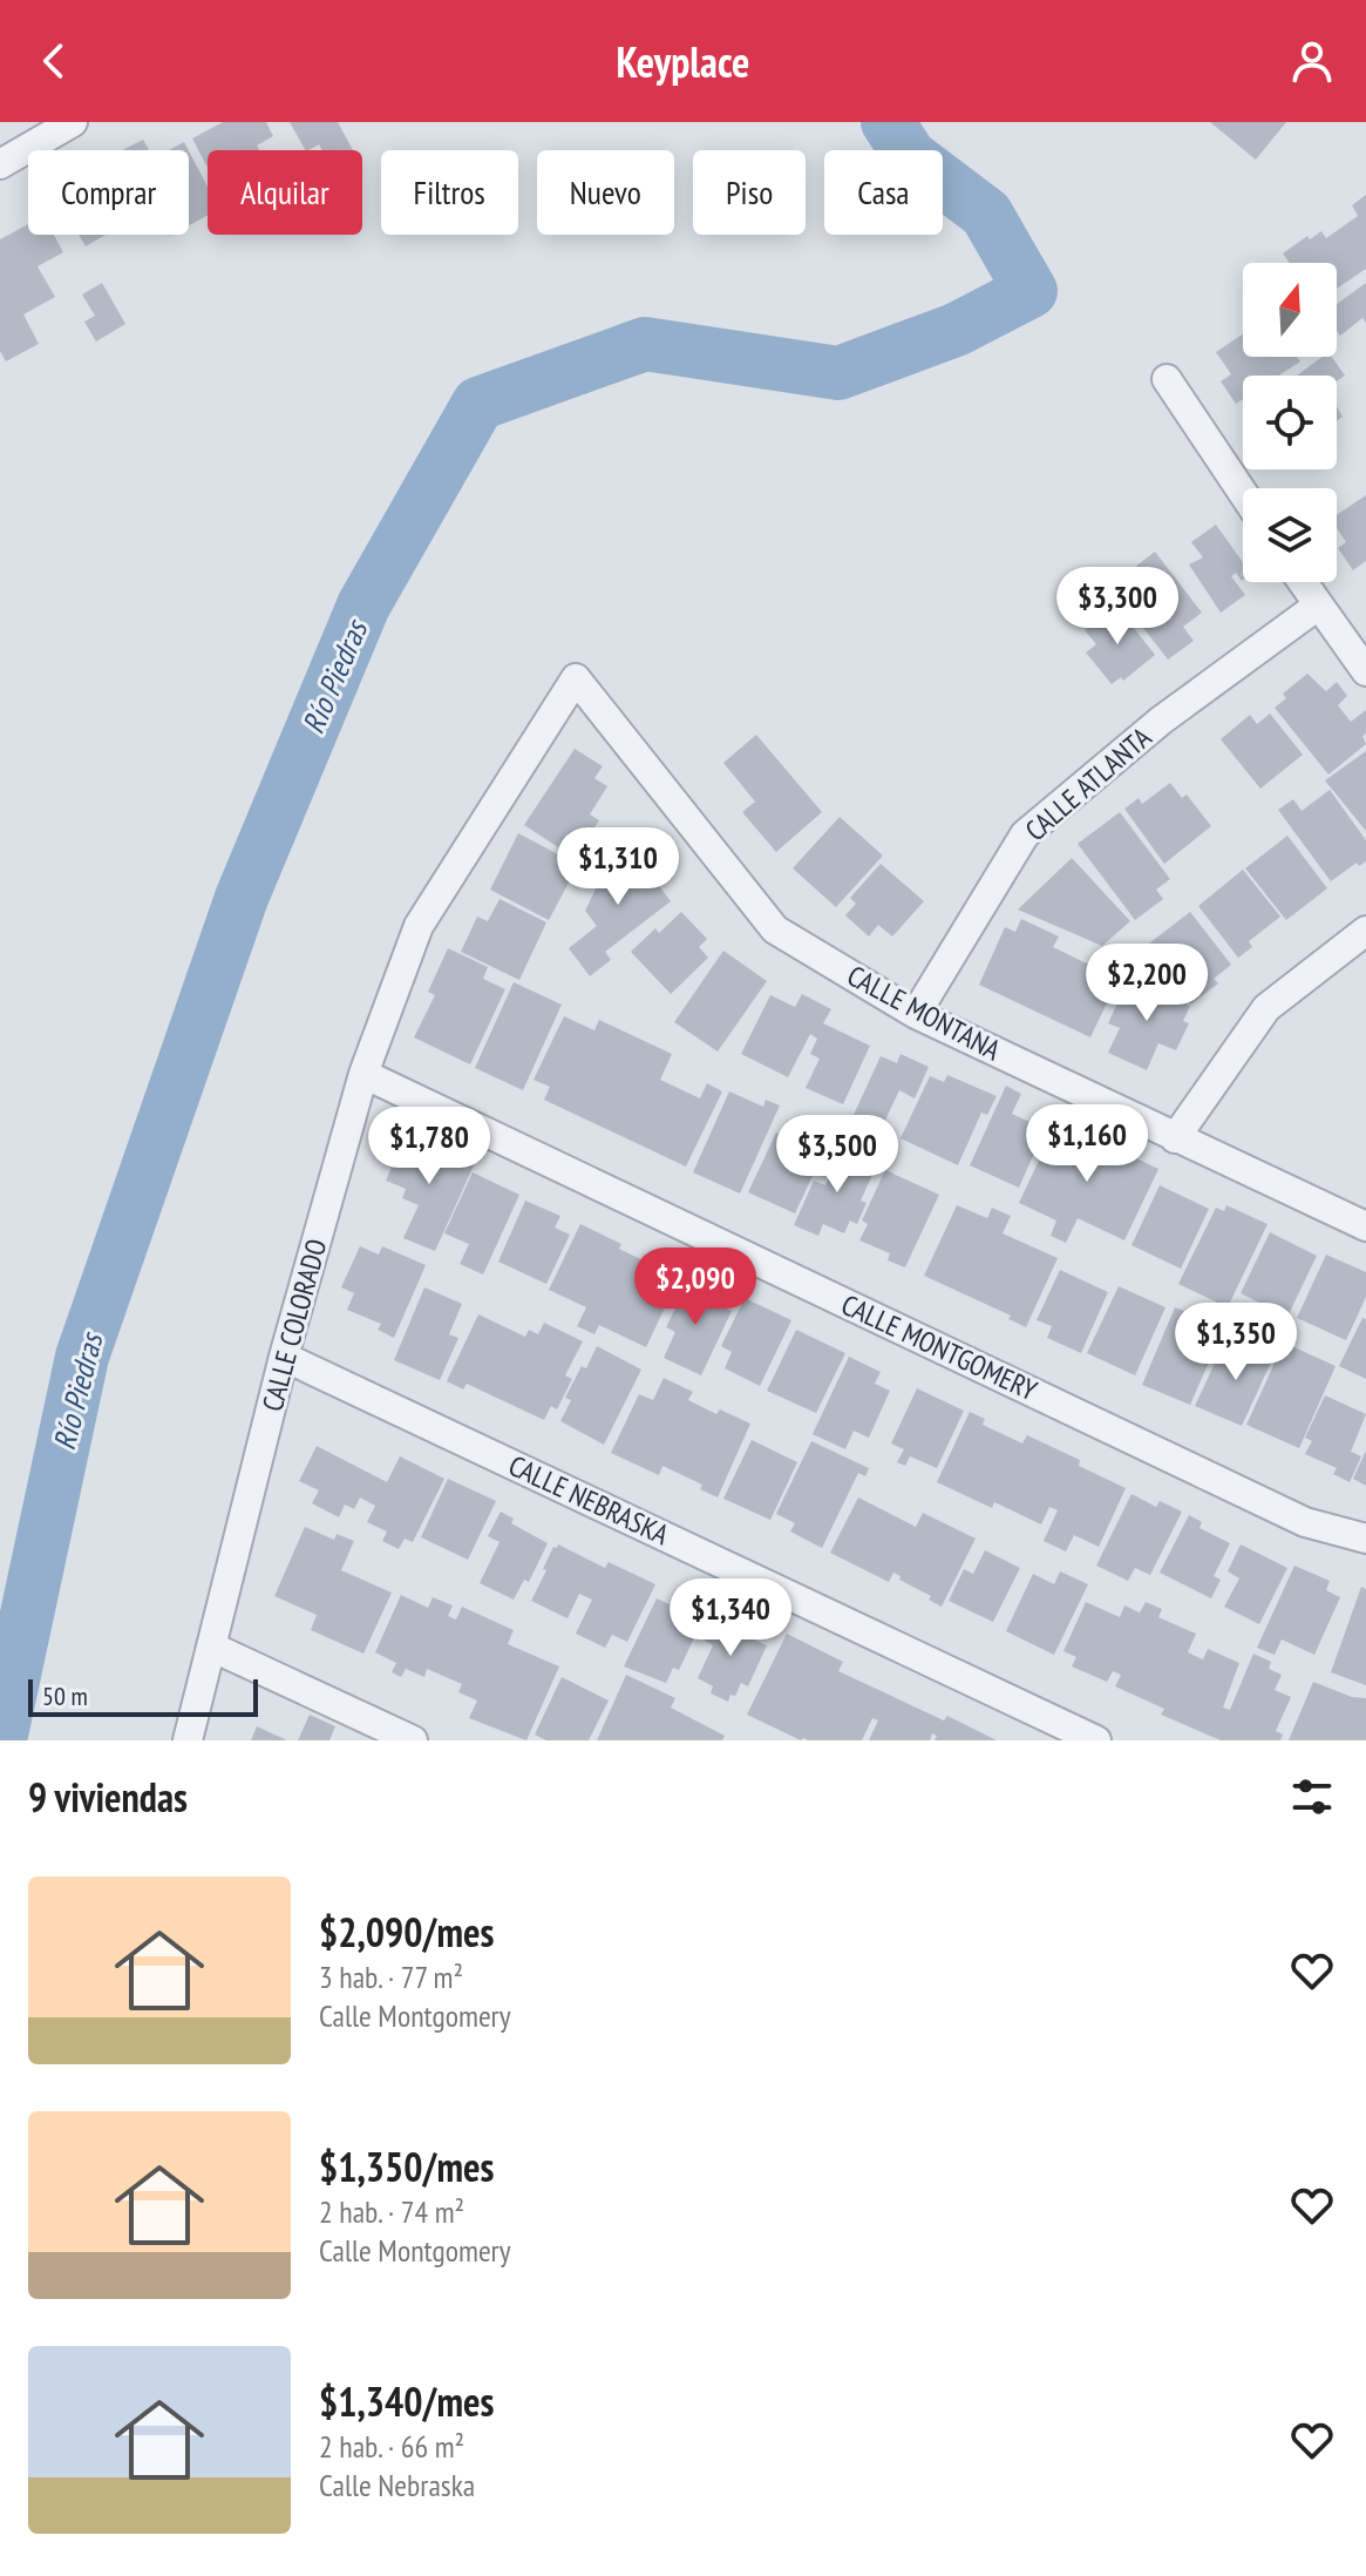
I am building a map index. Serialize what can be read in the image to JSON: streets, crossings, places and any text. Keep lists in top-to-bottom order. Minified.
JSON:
{"streets":{"street":["CALLE ATLANTA","CALLE MONTANA","CALLE COLORADO","CALLE MONTGOMERY","CALLE NEBRASKA"]},"crossings":[["CALLE ATLANTA","CALLE MONTANA"],["CALLE MONTANA","CALLE COLORADO"],["CALLE COLORADO","CALLE MONTGOMERY"],["CALLE COLORADO","CALLE NEBRASKA"]],"water":["Río Piedras"],"scale_bar":"50 m","north":"top","page":{"header":"Keyplace","chip":["Comprar","Alquilar","Filtros","Nuevo","Piso","Casa"],"price":["$3,300","$1,310","$2,200","$1,160","$1,780","$3,500","$2,090","$1,350","$1,340"],"scale":"50 m","heading":"9 viviendas","list":[{"name":"$2,090/mes","note":"3 hab. · 77 m² · Calle Montgomery"},{"name":"$1,350/mes","note":"2 hab. · 74 m² · Calle Montgomery"},{"name":"$1,340/mes","note":"2 hab. · 66 m² · Calle Nebraska"}]}}
